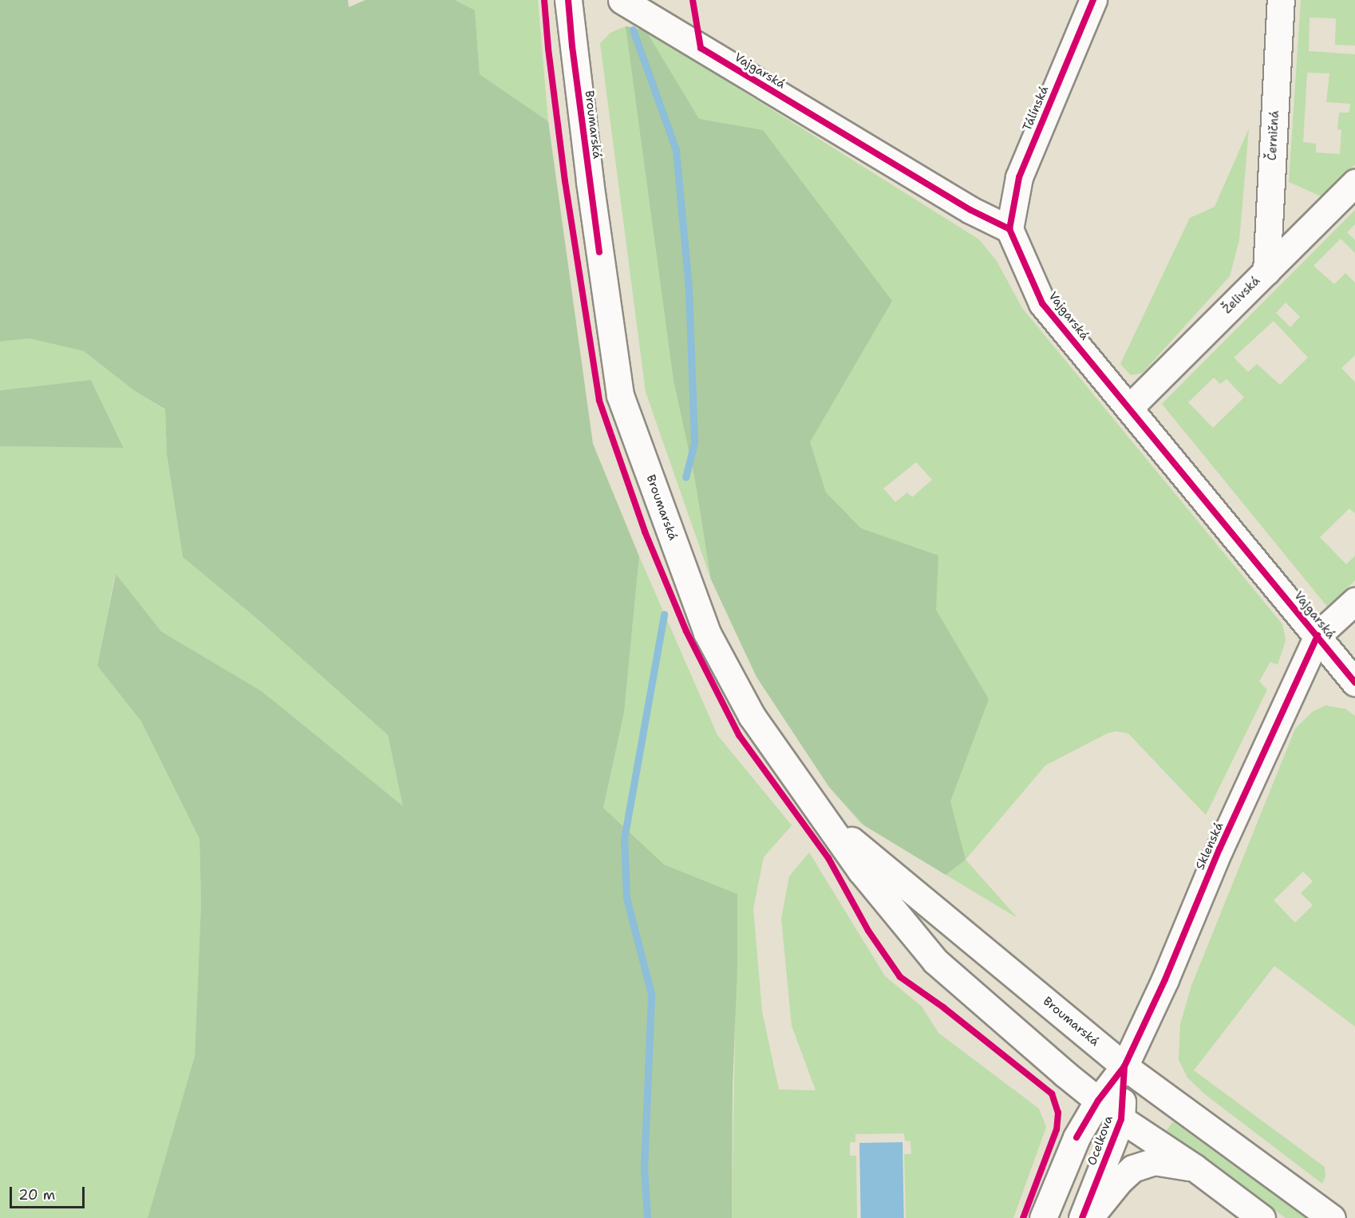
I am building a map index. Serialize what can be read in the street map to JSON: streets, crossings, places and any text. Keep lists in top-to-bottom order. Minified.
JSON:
{"streets":{"street":["Vajgarská","Tálínská","Broumarská","Černičná","Želivská","Sklenská","Ocelkova"]},"crossings":[["Vajgarská","Tálínská"],["Vajgarská","Želivská"],["Vajgarská","Sklenská"],["Broumarská","Sklenská"],["Broumarská","Ocelkova"],["Černičná","Želivská"],["Sklenská","Ocelkova"]],"scale_bar":"20 m"}
